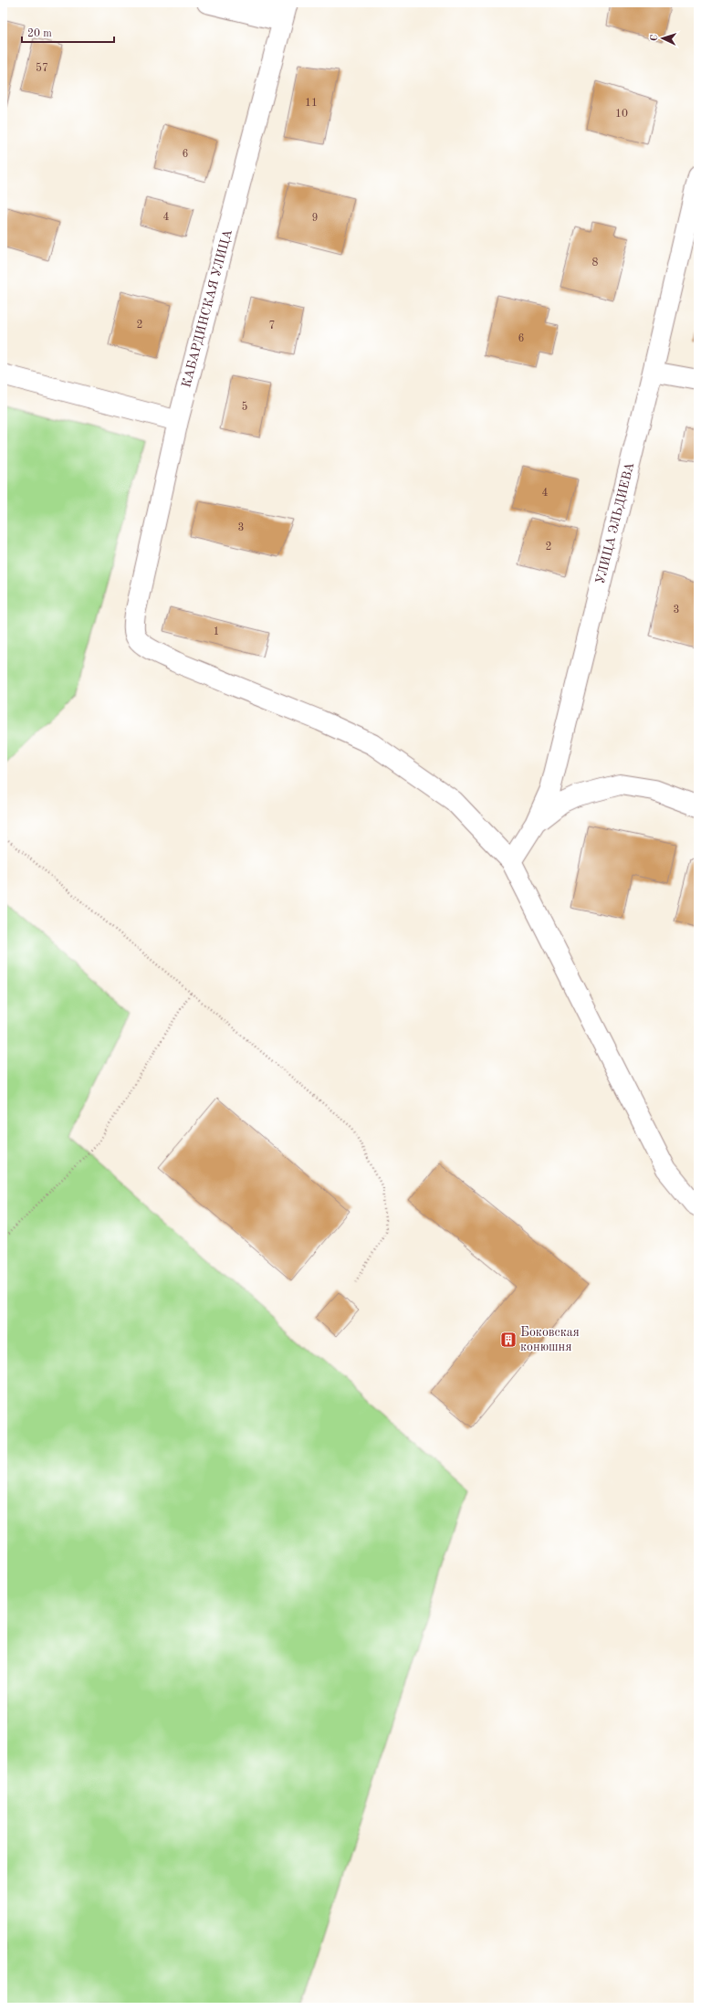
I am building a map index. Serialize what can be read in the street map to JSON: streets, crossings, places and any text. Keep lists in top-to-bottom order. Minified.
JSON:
{"streets":{"street":["КАБАРДИНСКАЯ УЛИЦА","УЛИЦА ЭЛЬДИЕВА"]},"crossings":[["КАБАРДИНСКАЯ УЛИЦА","УЛИЦА ЭЛЬДИЕВА"]],"places":{"building":["Боковская конюшня"]},"house_numbers":["57","11","10","6","4","9","8","2","7","6","5","4","3","2","3","1"],"scale_bar":"20 m","north":"left"}
